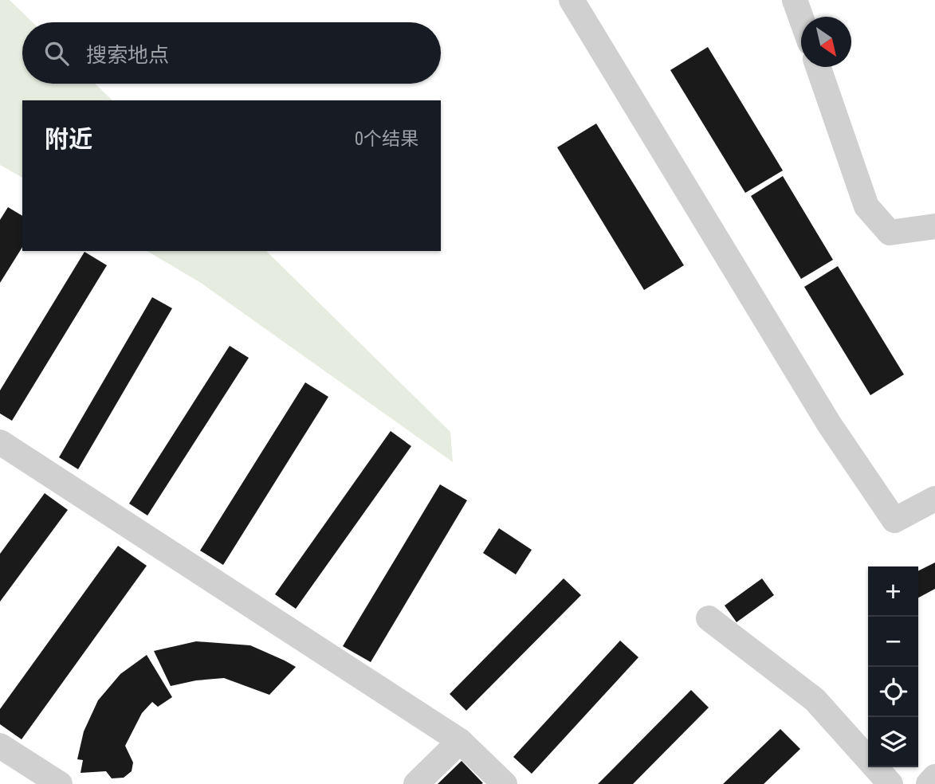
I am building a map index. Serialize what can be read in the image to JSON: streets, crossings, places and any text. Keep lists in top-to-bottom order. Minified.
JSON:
{"north":"bottom right","page":{"search":"搜索地点","heading":["附近","0个结果"],"map_buttons":["+","−"]}}
